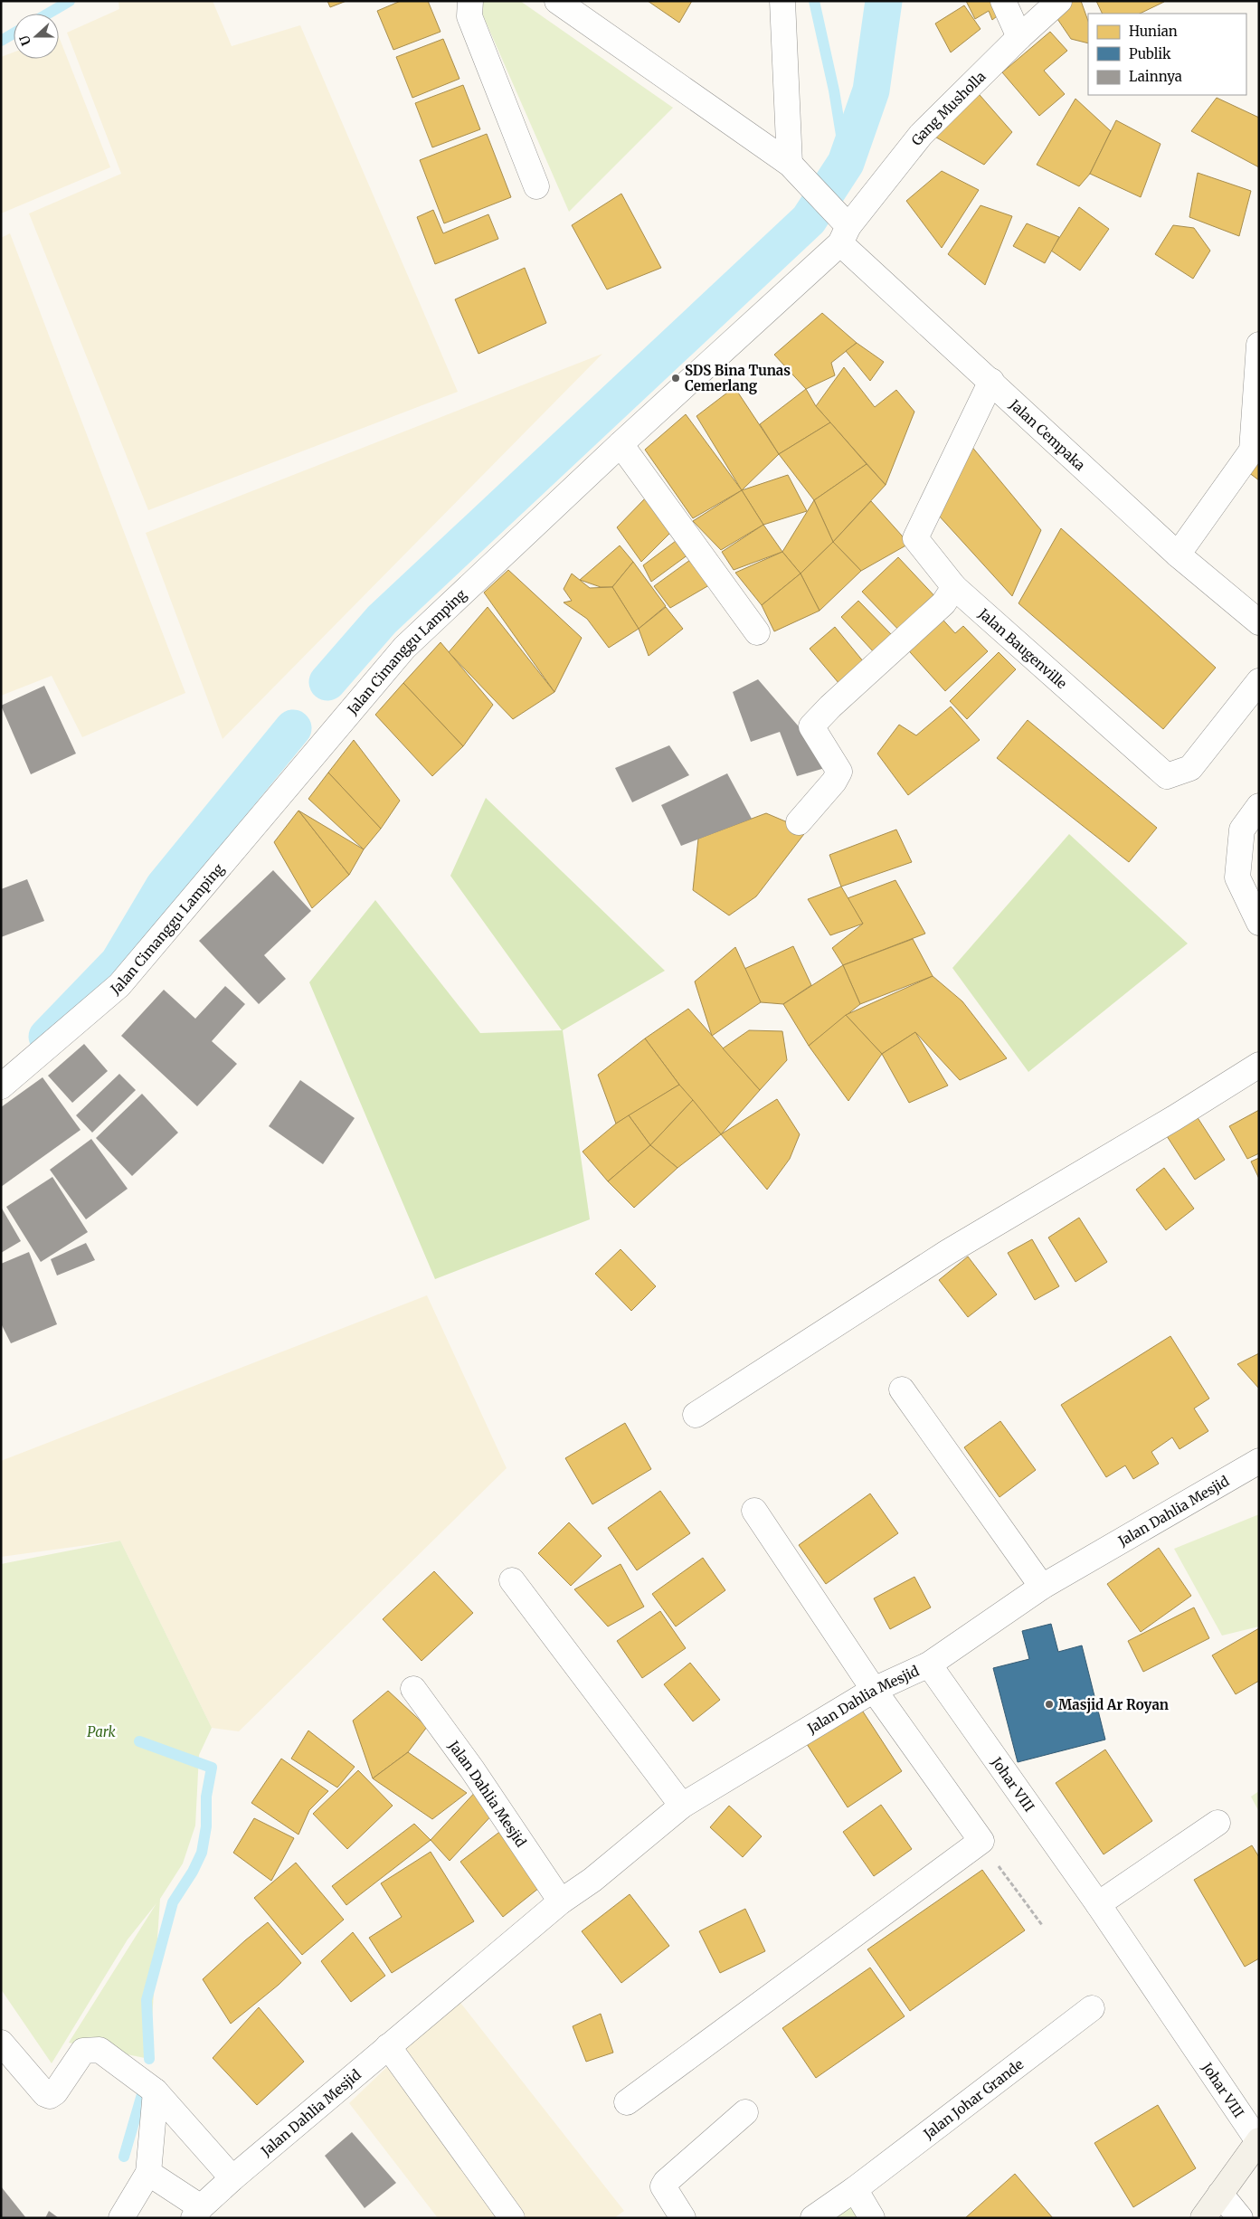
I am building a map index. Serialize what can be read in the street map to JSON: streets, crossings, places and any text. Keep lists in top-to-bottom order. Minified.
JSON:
{"streets":{"street":["Gang Musholla","Jalan Cempaka","Jalan Baugenville","Jalan Cimanggu Lamping","Jalan Dahlia Mesjid","Johar VIII","Jalan Johar Grande"]},"crossings":[["Gang Musholla","Jalan Cempaka"],["Gang Musholla","Jalan Cimanggu Lamping"],["Jalan Cempaka","Jalan Baugenville"],["Jalan Cempaka","Jalan Cimanggu Lamping"],["Jalan Dahlia Mesjid","Johar VIII"]],"parks":["Park"],"places":["SDS Bina Tunas Cemerlang","Masjid Ar Royan"],"legend":["Hunian","Publik","Lainnya"],"north":"left"}
